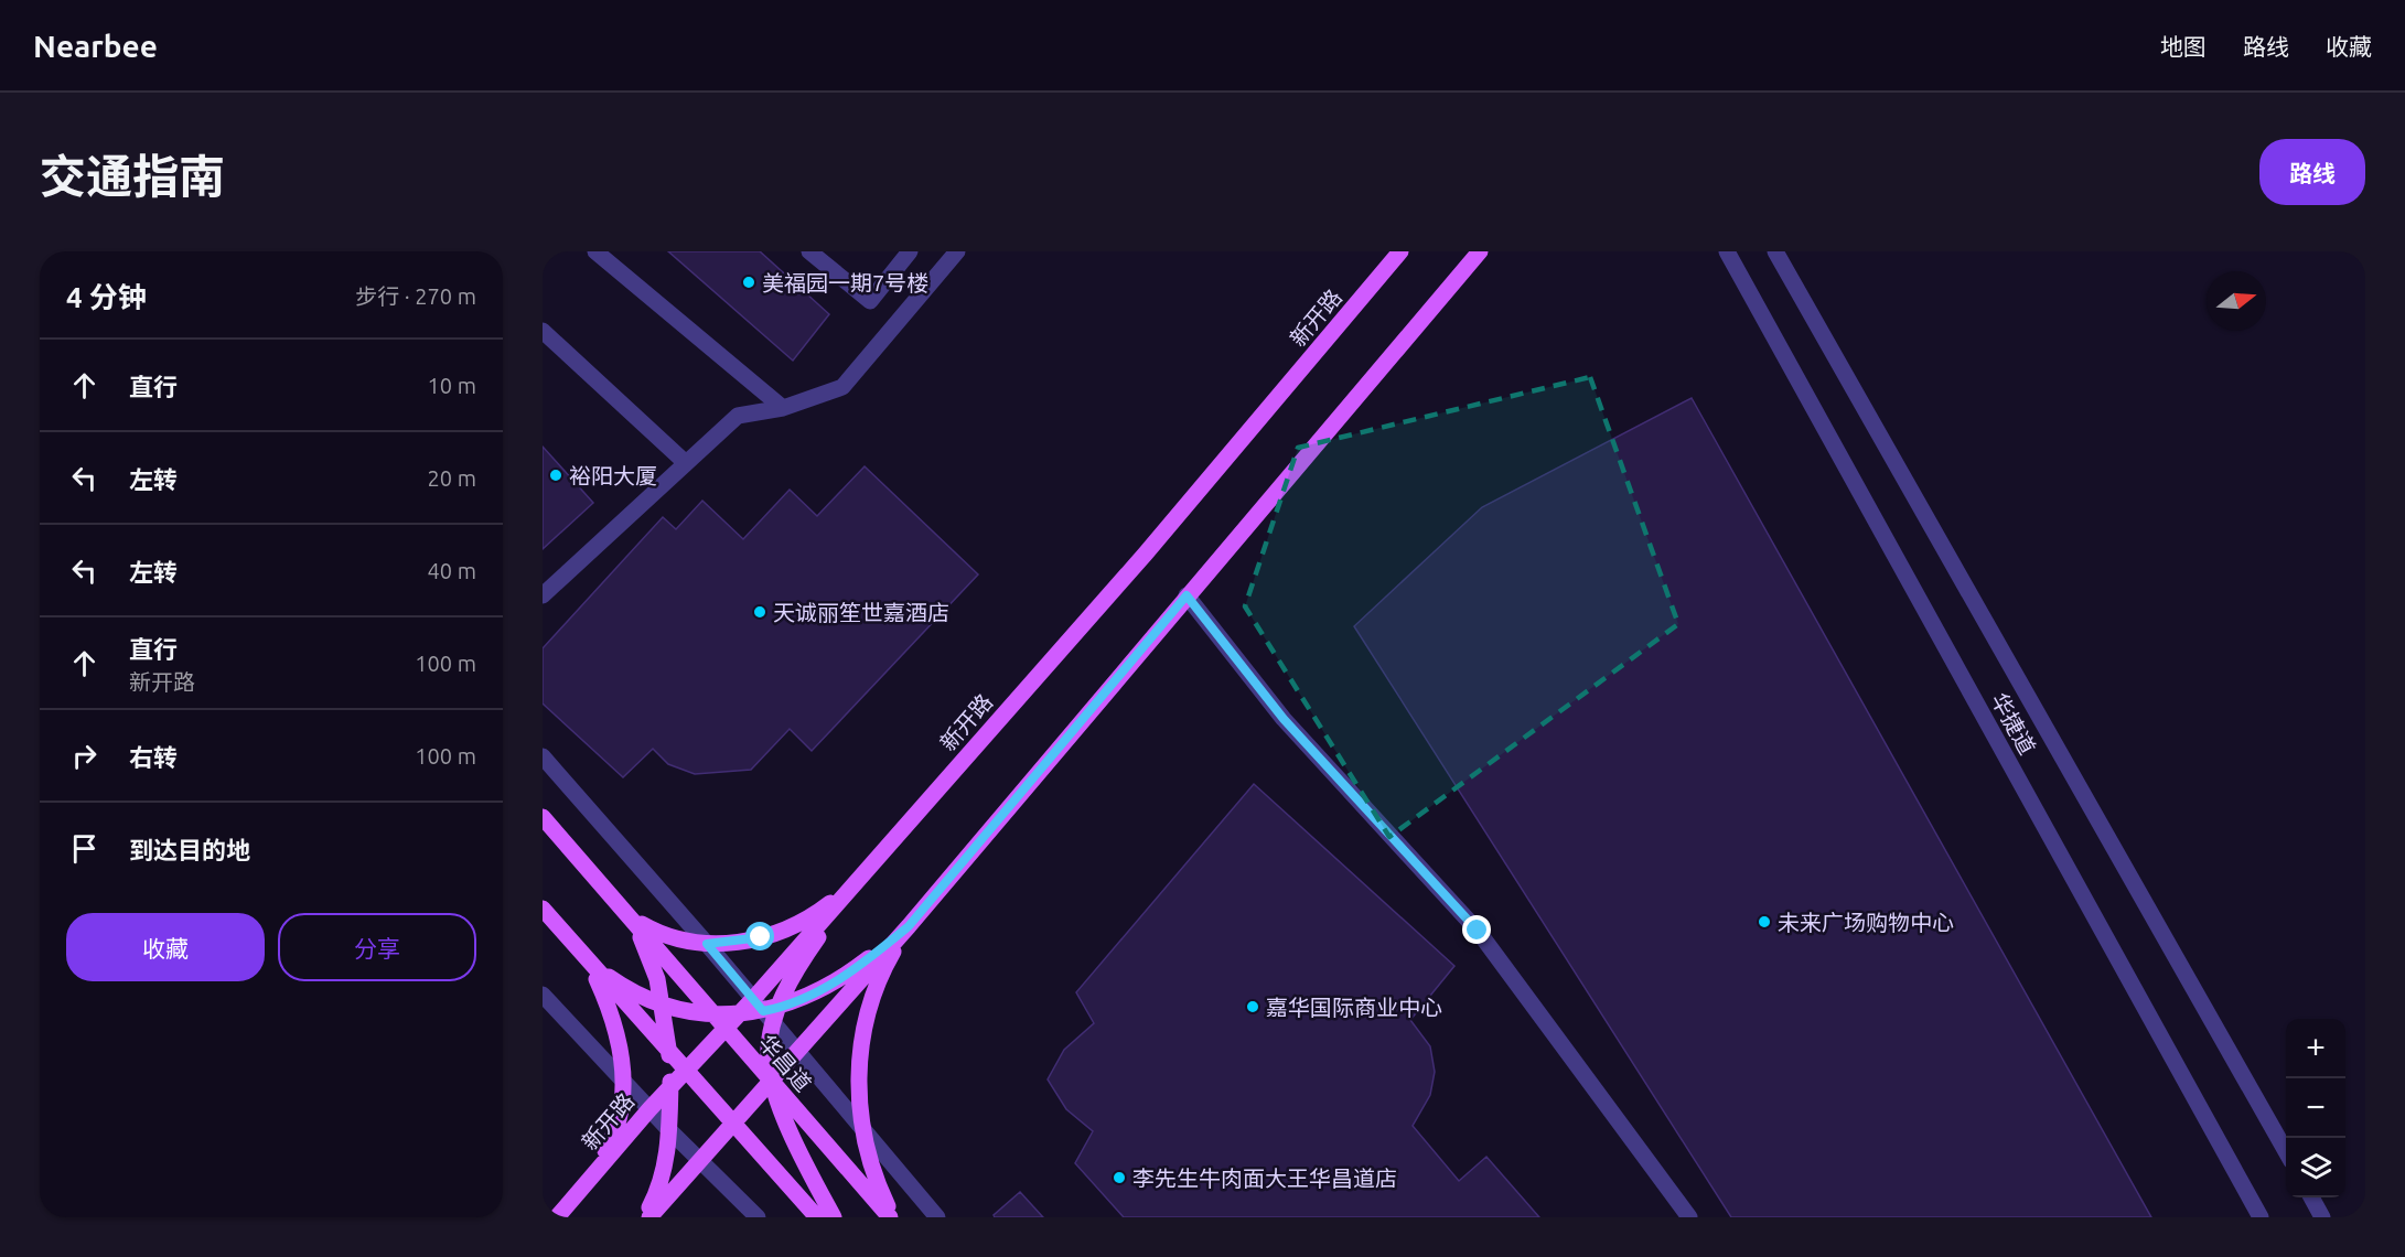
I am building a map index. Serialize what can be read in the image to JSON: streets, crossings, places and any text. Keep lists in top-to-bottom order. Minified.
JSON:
{"streets":{"main road":["新开路","华昌道"],"street":["华捷道"]},"crossings":[["新开路","华昌道"]],"places":["美福园一期7号楼","裕阳大厦","天诚丽笙世嘉酒店","未来广场购物中心","嘉华国际商业中心","李先生牛肉面大王华昌道店"],"north":"right","page":{"header":"Nearbee","nav":["地图","路线","收藏"],"title":"交通指南","buttons":["路线",["收藏","分享"]],"heading":["4 分钟","步行 · 270 m"],"list":[["直行","10 m"],["左转","20 m"],["左转","40 m"],["直行","新开路","100 m"],["右转","100 m"],"到达目的地"],"map_buttons":["+","−"]}}
